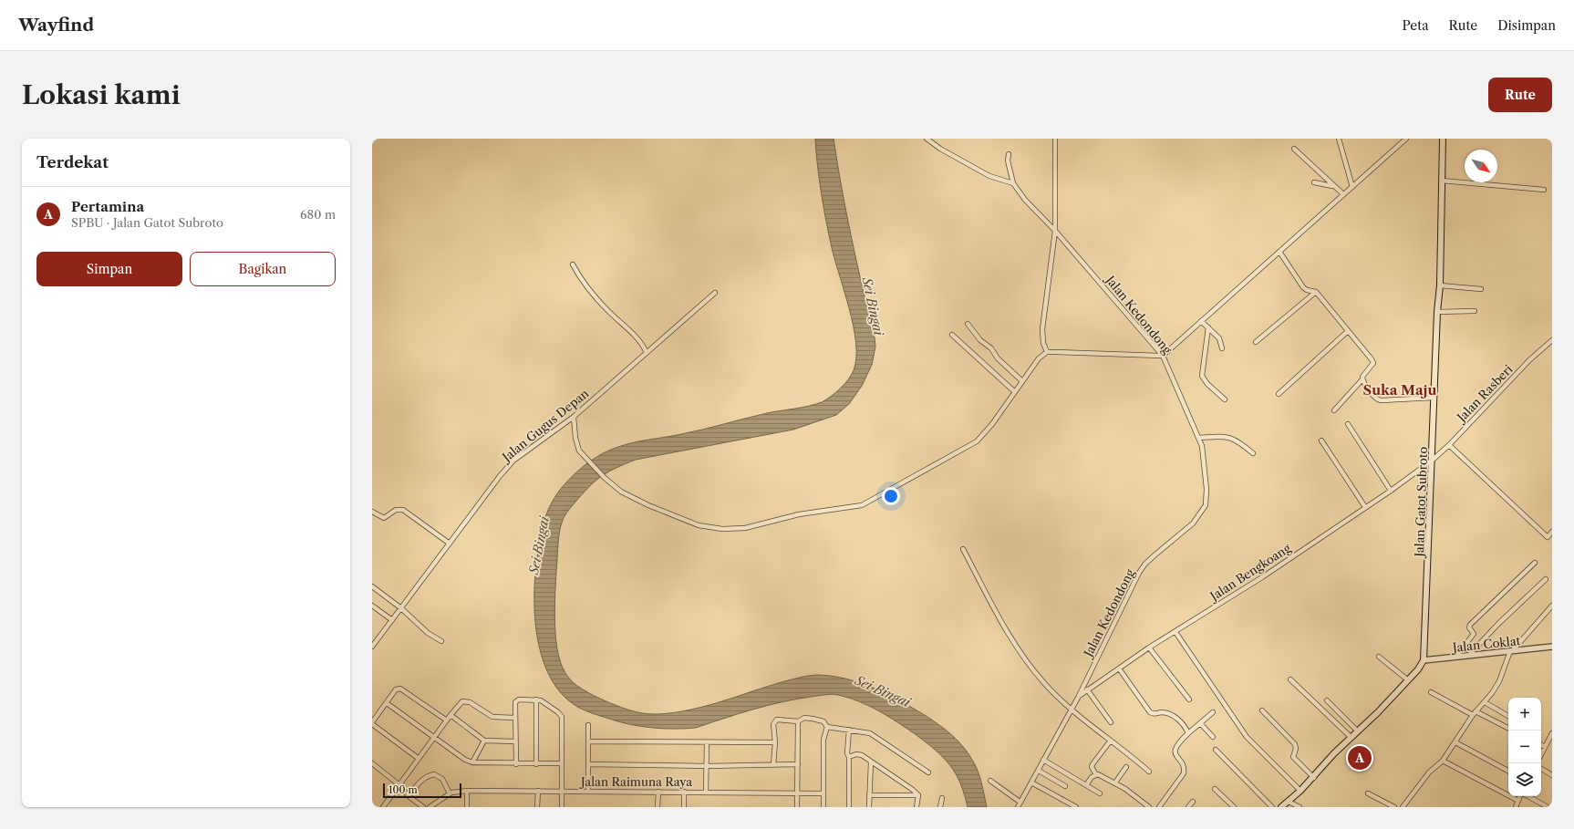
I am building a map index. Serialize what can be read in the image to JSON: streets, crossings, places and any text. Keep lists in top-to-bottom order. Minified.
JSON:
{"streets":{"main road":["Jalan Gatot Subroto"],"street":["Jalan Kedondong","Jalan Rasberi","Jalan Gugus Depan","Jalan Bengkoang","Jalan Coklat","Jalan Raimuna Raya"]},"crossings":[["Jalan Kedondong","Jalan Bengkoang"],["Jalan Rasberi","Jalan Gatot Subroto"],["Jalan Rasberi","Jalan Bengkoang"],["Jalan Gatot Subroto","Jalan Bengkoang"],["Jalan Gatot Subroto","Jalan Coklat"]],"districts":["Suka Maju"],"water":["Sei Bingai"],"scale_bar":"100 m","north":"bottom right","page":{"header":"Wayfind","nav":["Peta","Rute","Disimpan"],"buttons":["Rute",["Simpan","Bagikan"]],"title":"Lokasi kami","heading":"Terdekat","list":[{"mark":"A","name":"Pertamina","note":"SPBU · Jalan Gatot Subroto","value":"680 m"}],"map_buttons":["+","−"],"pins":"A","scale":"100 m"}}
